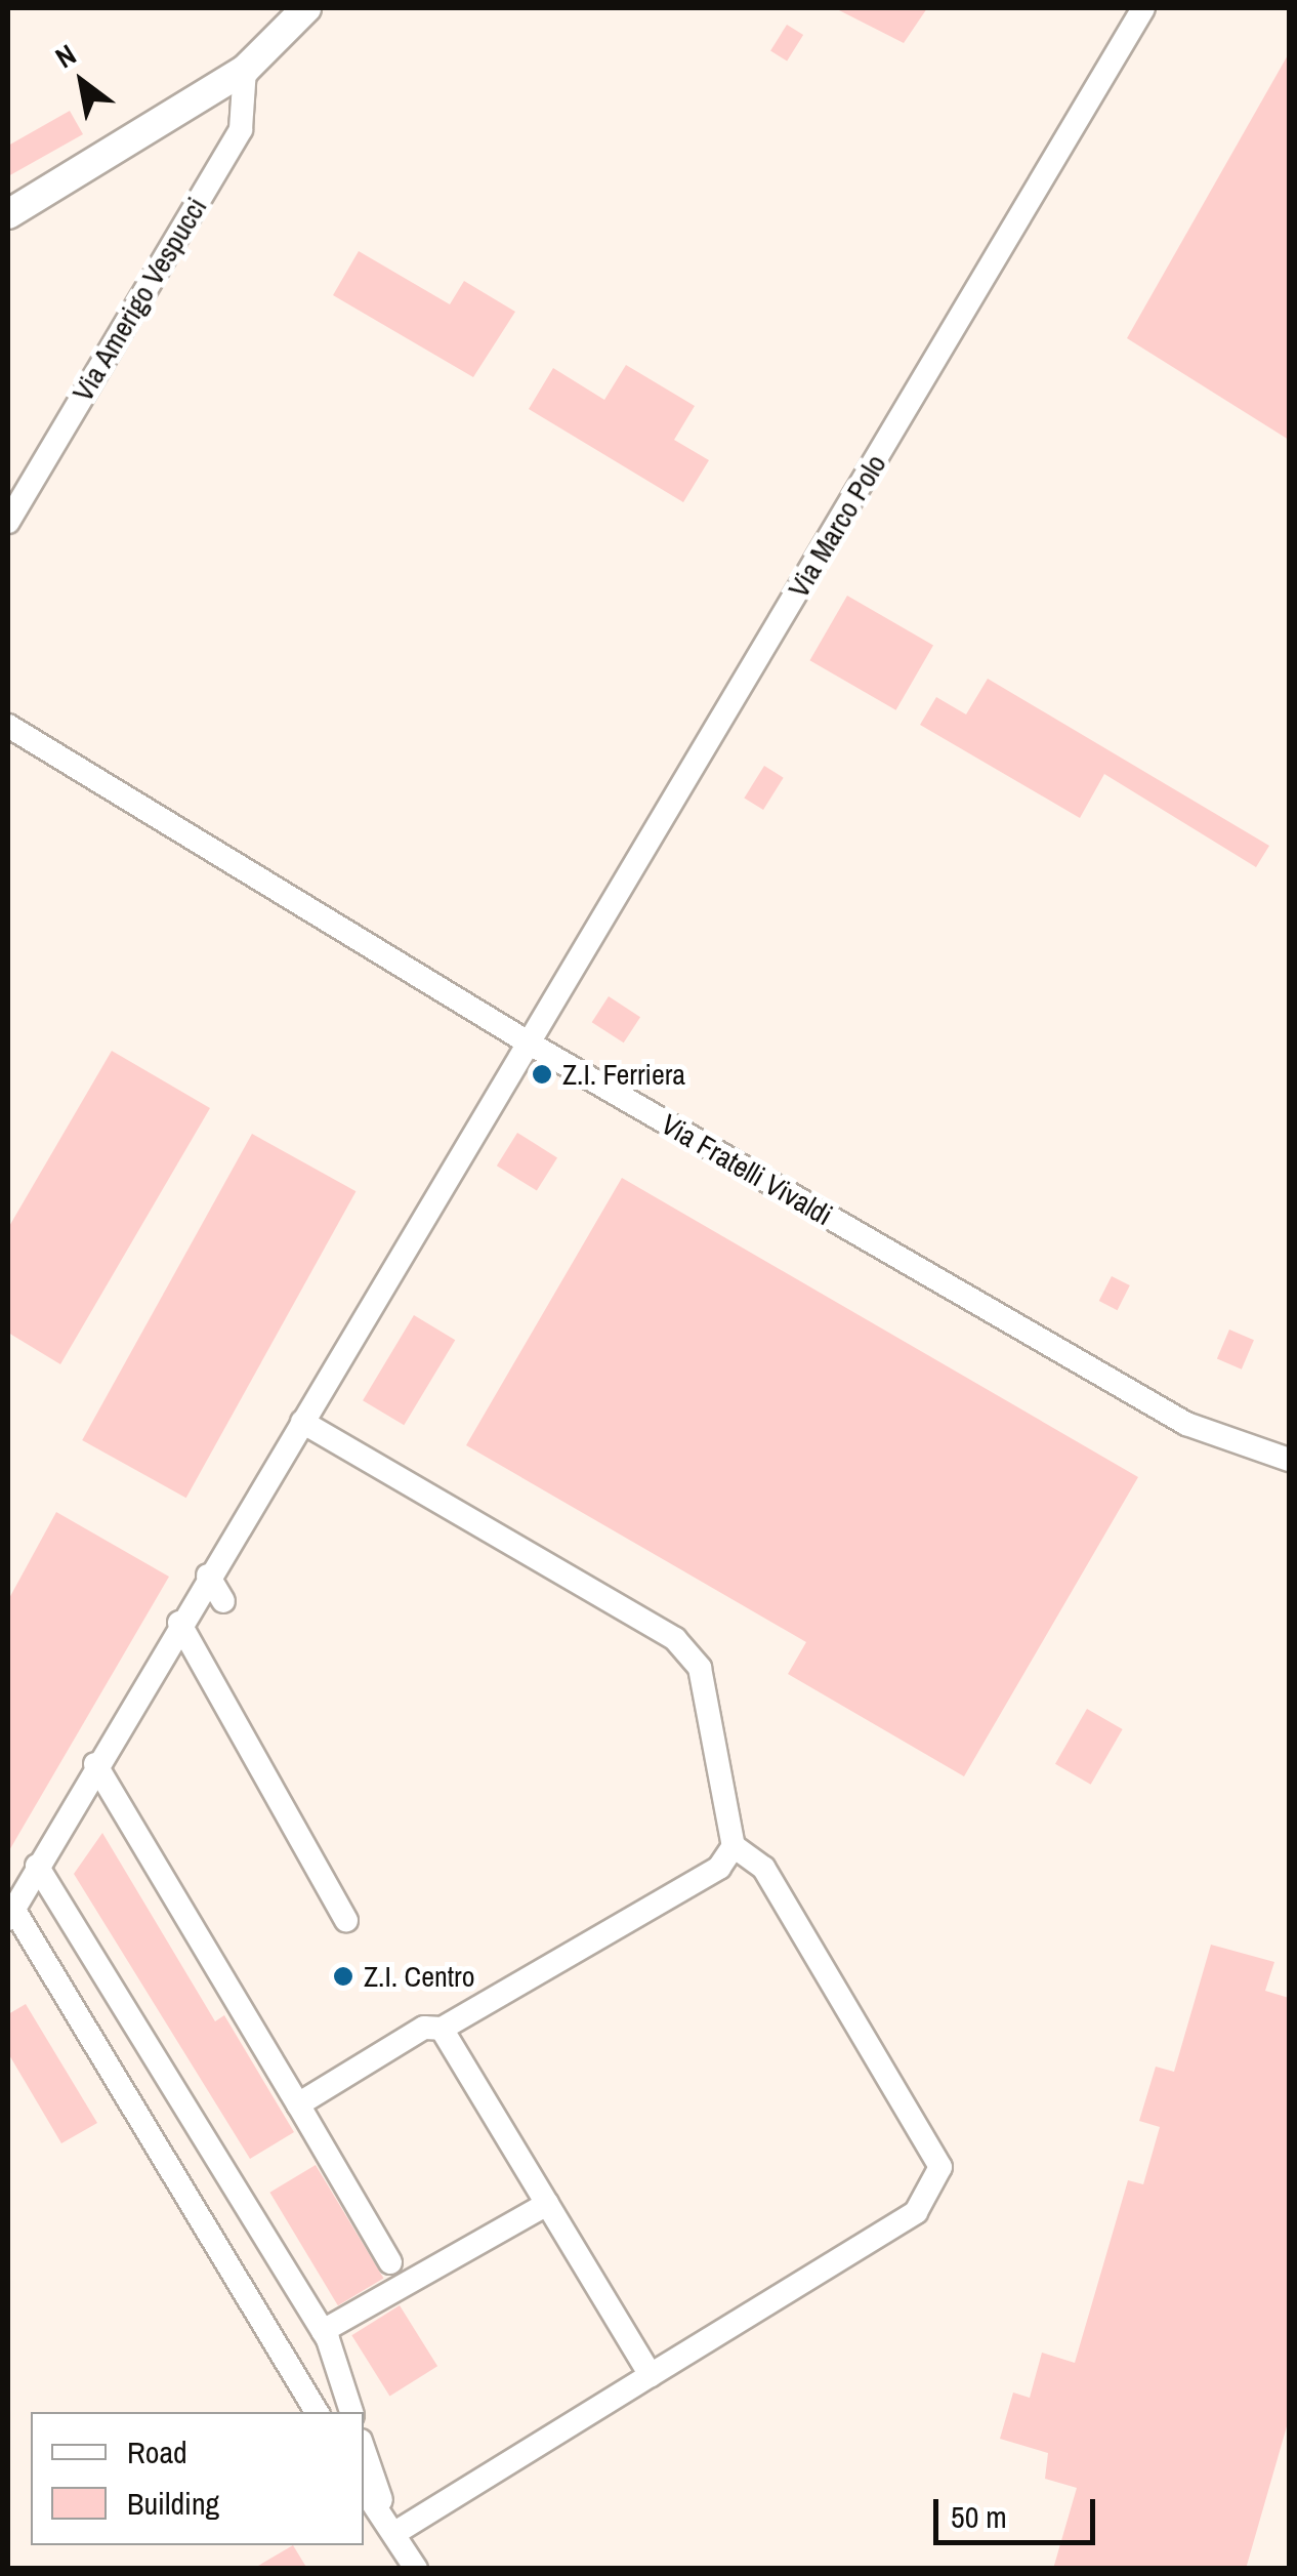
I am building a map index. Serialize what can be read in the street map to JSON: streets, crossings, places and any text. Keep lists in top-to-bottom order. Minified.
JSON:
{"streets":{"street":["Via Amerigo Vespucci","Via Marco Polo","Via Fratelli Vivaldi"]},"crossings":[["Via Marco Polo","Via Fratelli Vivaldi"]],"places":["Z.I. Ferriera","Z.I. Centro"],"legend":["Road","Building"],"scale_bar":"50 m","north":"top left"}
